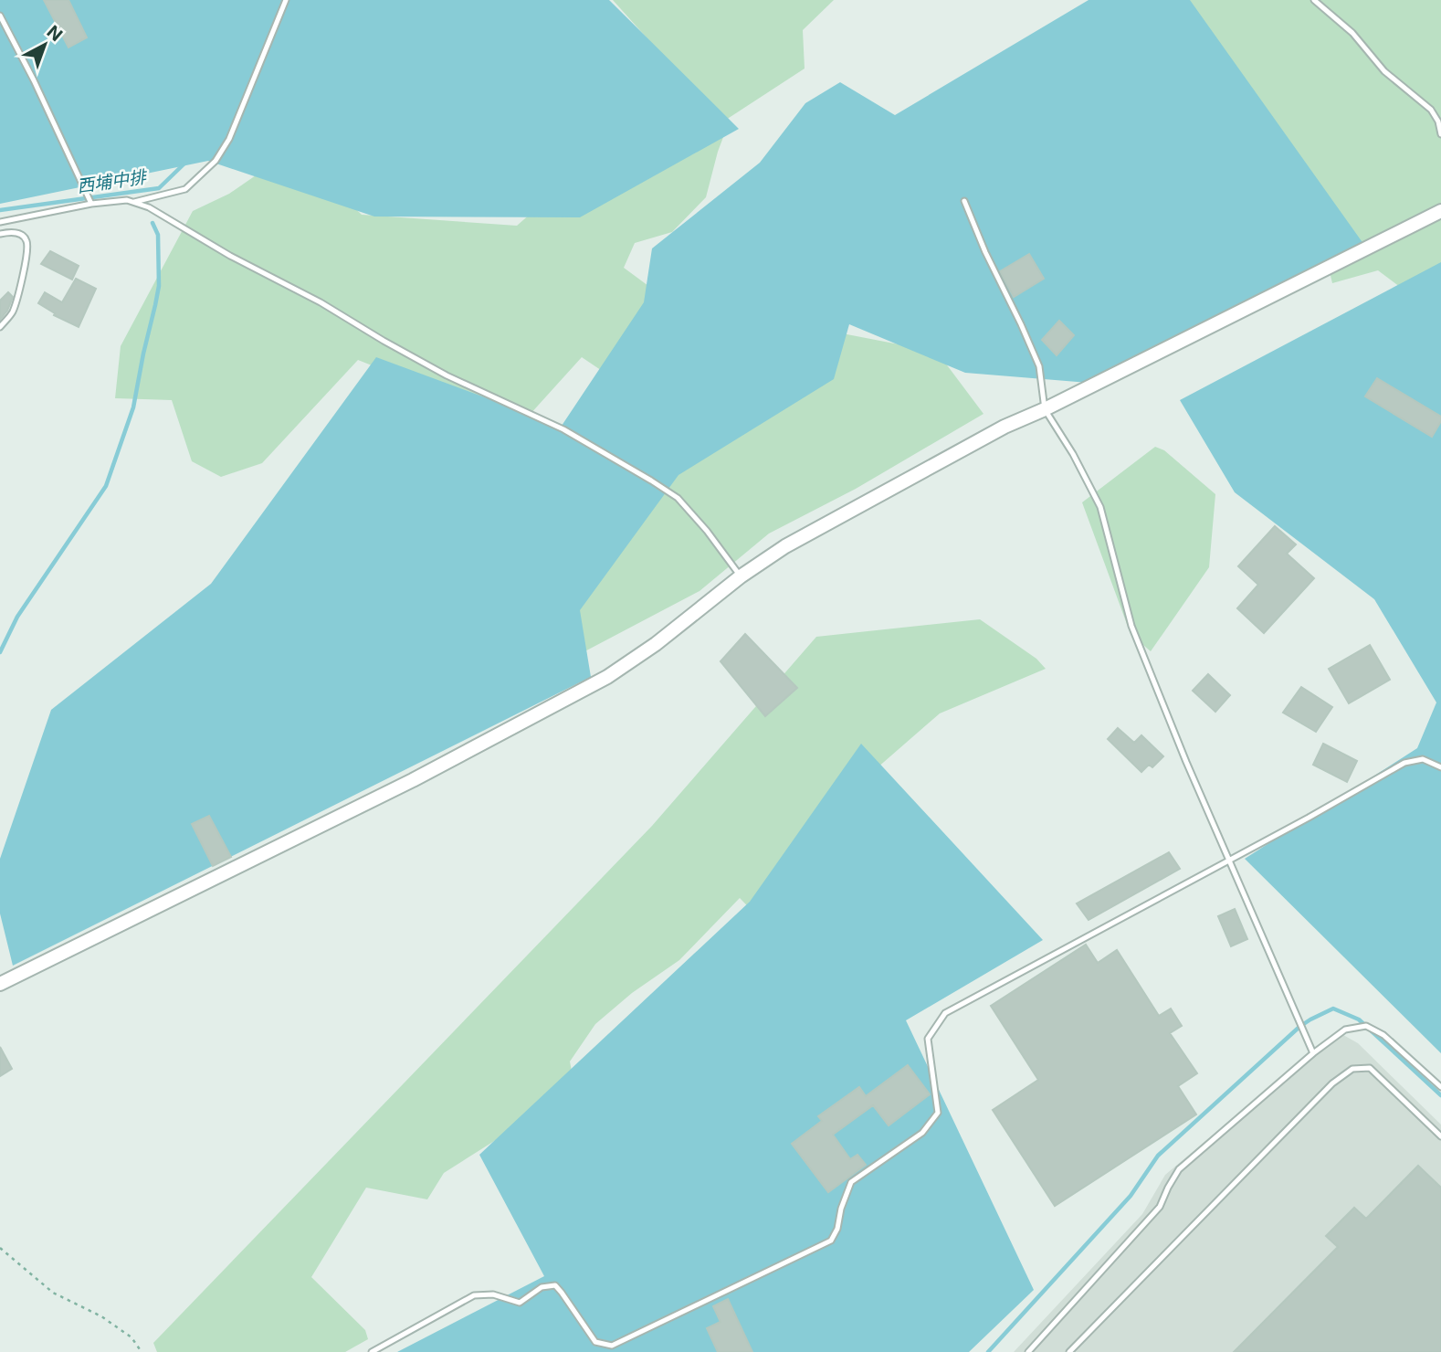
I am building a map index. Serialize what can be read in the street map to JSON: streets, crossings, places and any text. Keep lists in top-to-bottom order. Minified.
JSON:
{"water":["西埔中排"],"north":"top right"}
